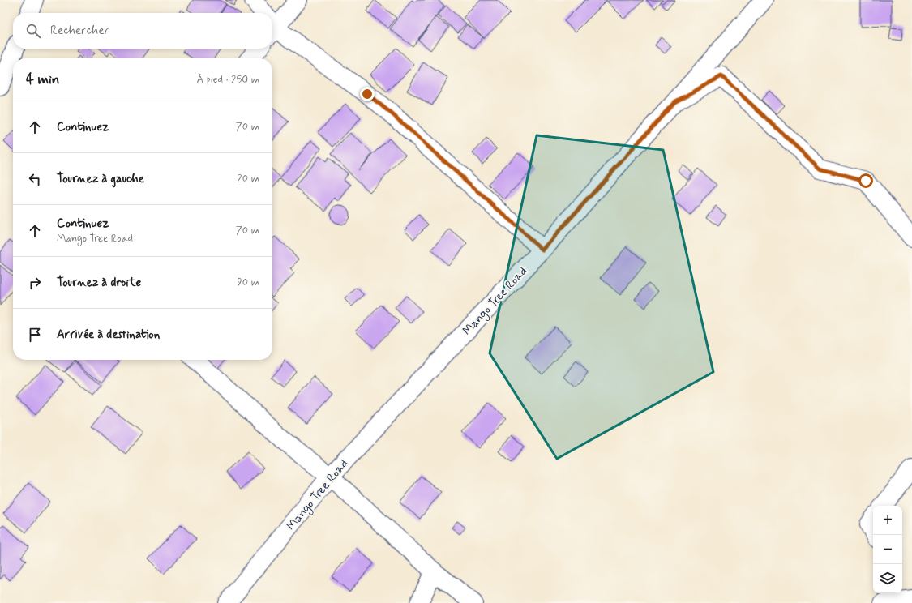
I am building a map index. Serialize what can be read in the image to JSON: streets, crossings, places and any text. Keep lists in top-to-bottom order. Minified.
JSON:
{"streets":{"street":["Mango Tree Road"]},"page":{"search":"Rechercher","heading":["4 min","À pied · 250 m"],"list":[["Continuez","70 m"],["Tournez à gauche","20 m"],["Continuez","Mango Tree Road","70 m"],["Tournez à droite","90 m"],"Arrivée à destination"],"map_buttons":["+","−"]}}
